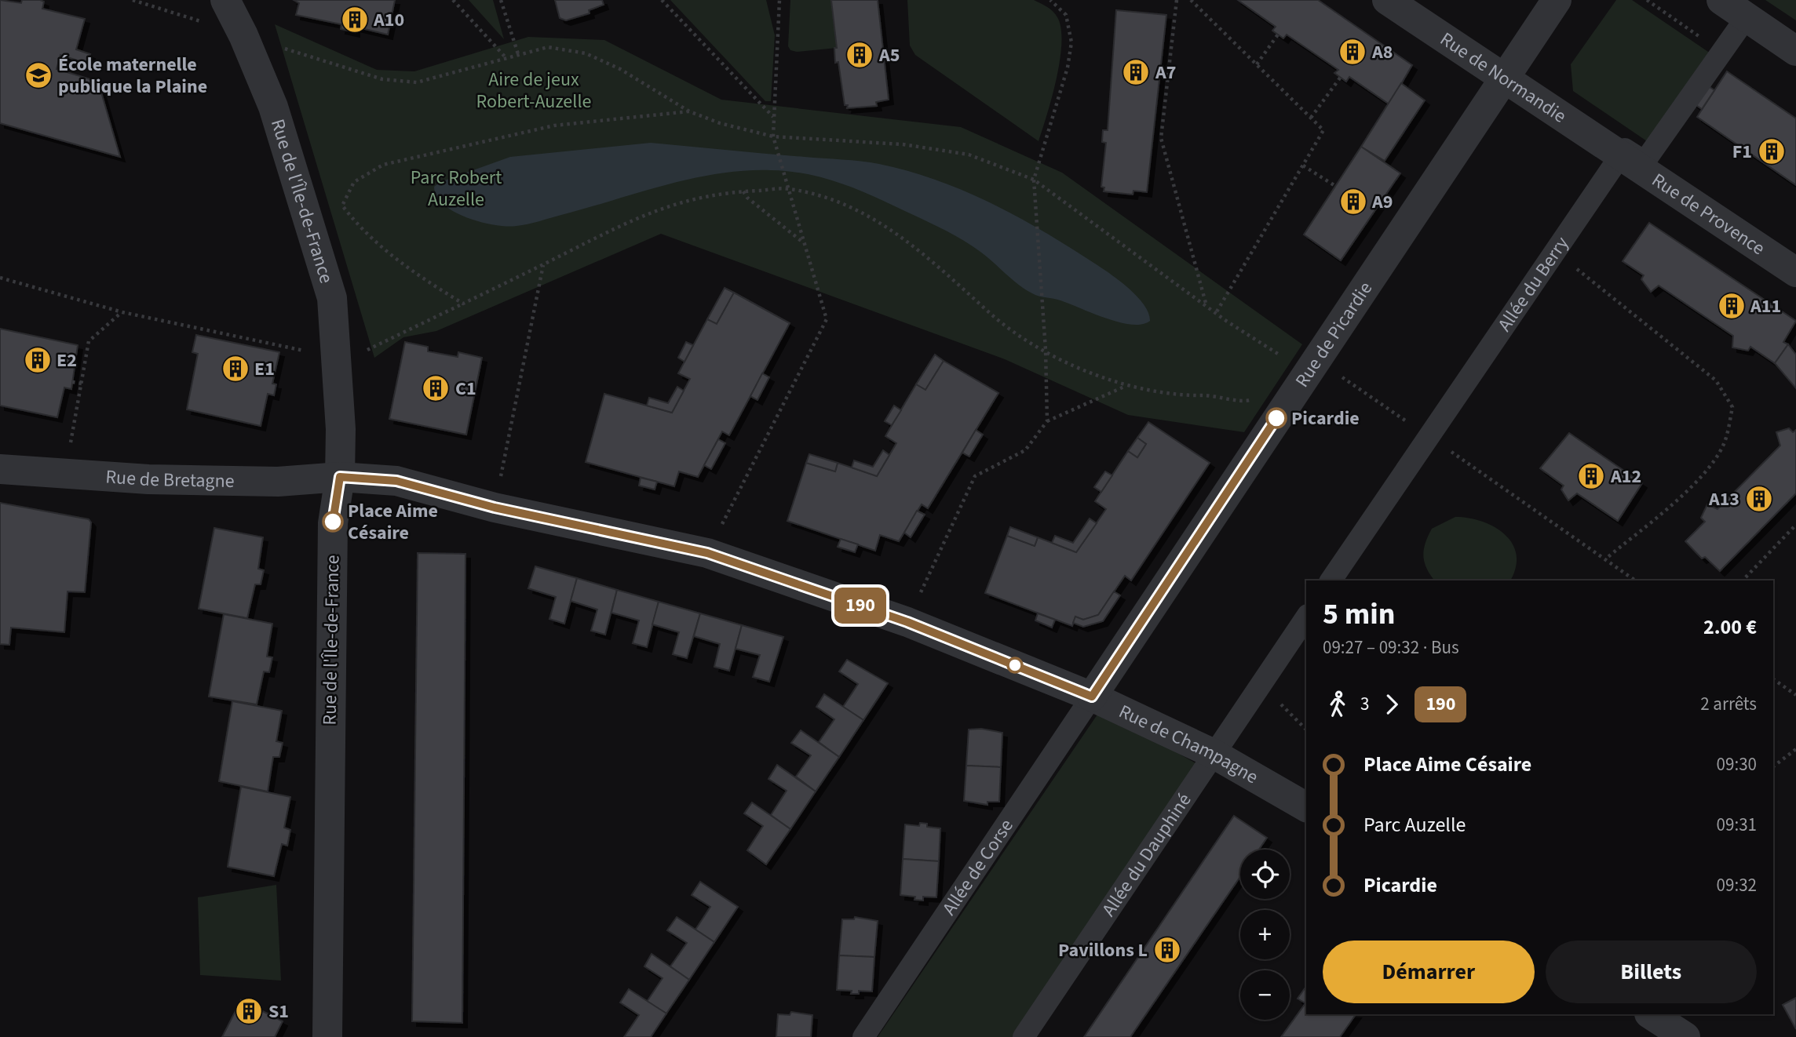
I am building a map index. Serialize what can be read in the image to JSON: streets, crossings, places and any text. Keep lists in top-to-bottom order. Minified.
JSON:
{"streets":{"street":["Rue de Normandie","Rue de l'Île-de-France","Rue de Provence","Allée du Berry","Rue de Picardie","Rue de Bretagne","Rue de Champagne","Allée du Dauphiné","Allée de Corse"]},"crossings":[["Rue de Normandie","Rue de Provence"],["Rue de Normandie","Allée du Berry"],["Rue de Normandie","Rue de Picardie"],["Rue de l'Île-de-France","Rue de Bretagne"],["Rue de l'Île-de-France","Rue de Champagne"],["Rue de Provence","Allée du Berry"],["Rue de Picardie","Rue de Champagne"],["Rue de Picardie","Allée de Corse"],["Rue de Bretagne","Rue de Champagne"],["Rue de Champagne","Allée du Dauphiné"],["Rue de Champagne","Allée de Corse"]],"parks":["Aire de jeux Robert-Auzelle","Parc Robert Auzelle"],"places":{"building":["A10","A8","A5","A7","F1","A9","A11","E2","E1","C1","A12","A13","Pavillons L","S1"],"school or university":["École maternelle publique la Plaine"],"other":["Picardie","Place Aime Césaire"]},"lines":["bus line 190"],"page":{"on_map":"190","heading":["5 min","09:27 – 09:32 · Bus","2.00 €"],"legs":["3","190","2 arrêts"],"list":[{"name":"Place Aime Césaire","value":"09:30"},{"name":"Parc Auzelle","value":"09:31"},{"name":"Picardie","value":"09:32"}],"map_buttons":["+","−"],"buttons":["Démarrer","Billets"]}}
